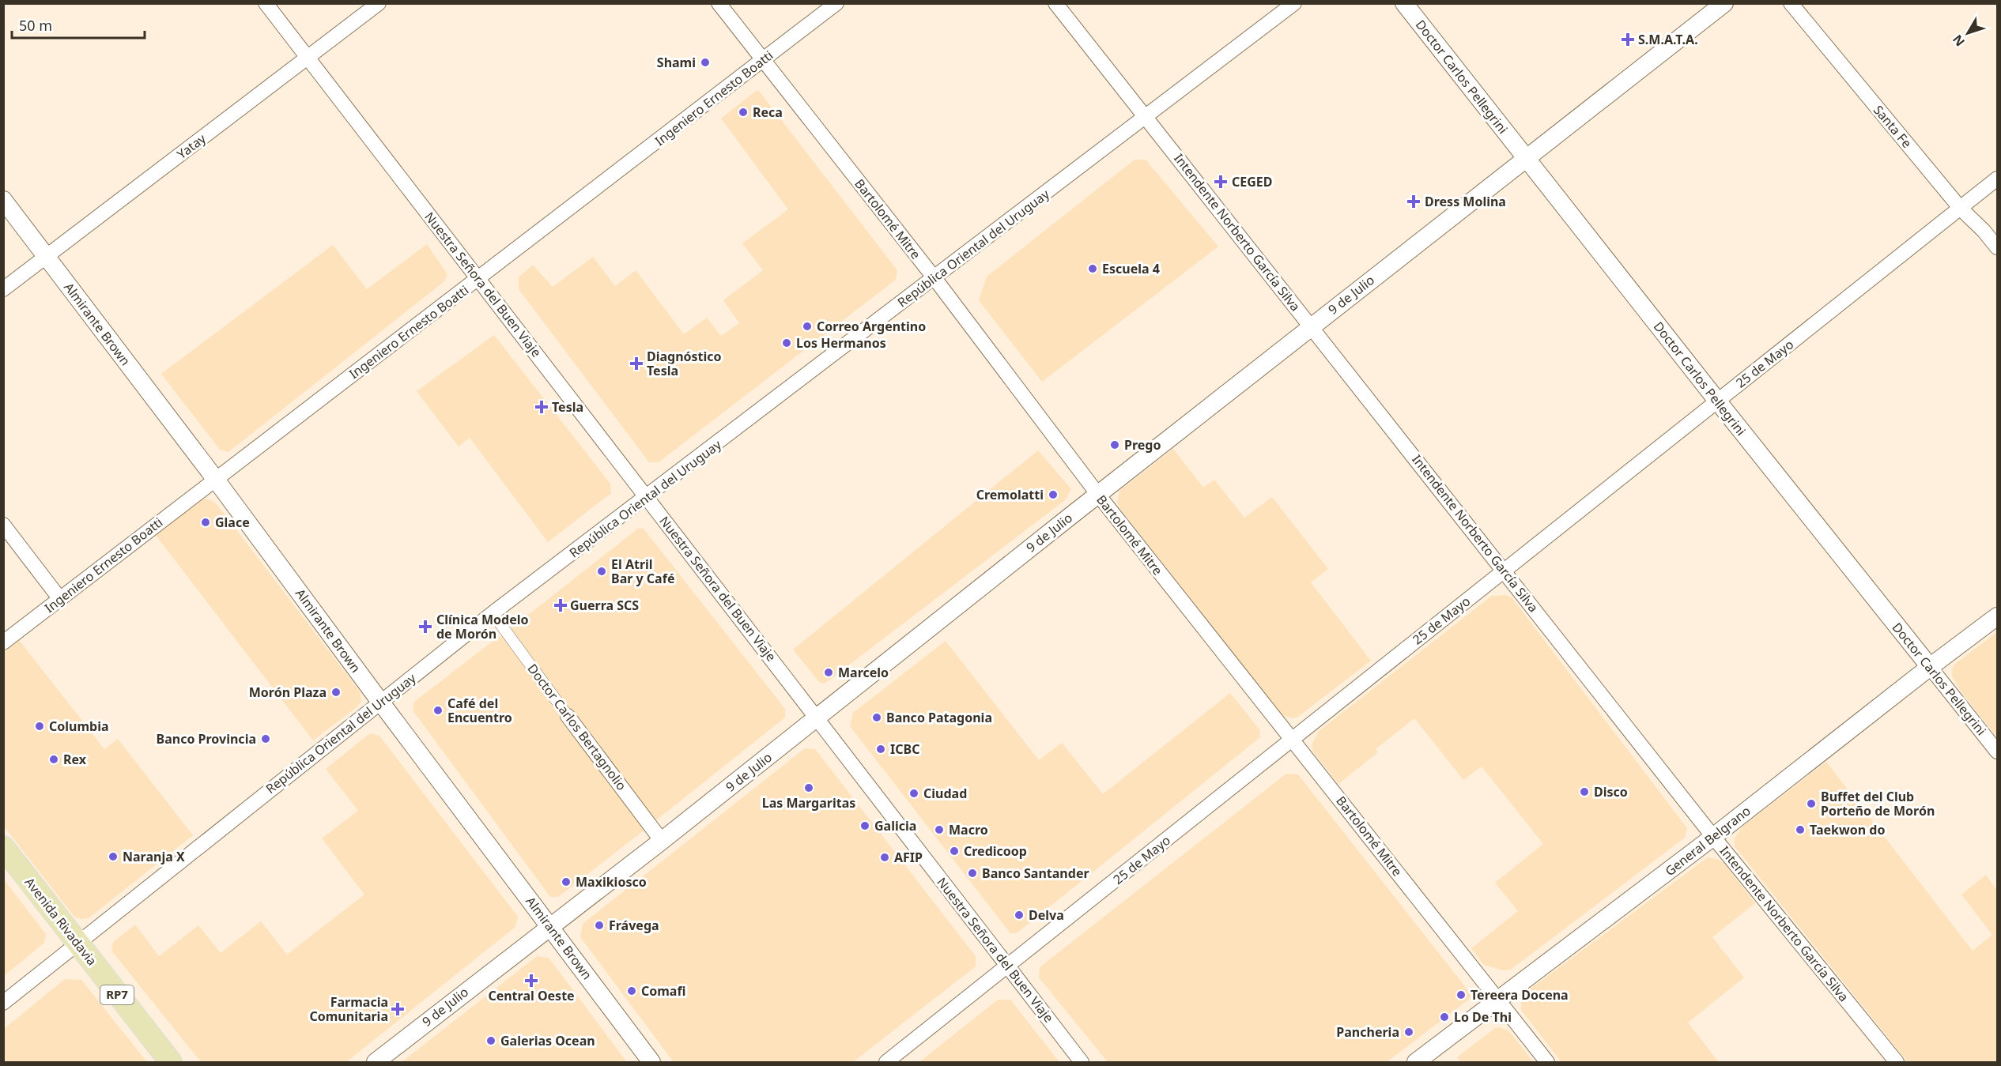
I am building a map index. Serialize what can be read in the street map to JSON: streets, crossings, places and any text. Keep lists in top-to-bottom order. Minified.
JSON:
{"streets":{"main road":["Avenida Rivadavia","RP7"],"street":["Doctor Carlos Pellegrini","Ingeniero Ernesto Boatti","Santa Fe","Yatay","Bartolomé Mitre","Intendente Norberto García Silva","República Oriental del Uruguay","Nuestra Señora del Buen Viaje","9 de Julio","Almirante Brown","25 de Mayo","Doctor Carlos Bertagnolio","General Belgrano"]},"crossings":[["Doctor Carlos Pellegrini","9 de Julio"],["Doctor Carlos Pellegrini","25 de Mayo"],["Doctor Carlos Pellegrini","General Belgrano"],["Ingeniero Ernesto Boatti","Bartolomé Mitre"],["Ingeniero Ernesto Boatti","Nuestra Señora del Buen Viaje"],["Ingeniero Ernesto Boatti","Almirante Brown"],["Santa Fe","25 de Mayo"],["Yatay","Nuestra Señora del Buen Viaje"],["Yatay","Almirante Brown"],["Bartolomé Mitre","República Oriental del Uruguay"],["Bartolomé Mitre","9 de Julio"],["Bartolomé Mitre","25 de Mayo"],["Bartolomé Mitre","General Belgrano"],["Intendente Norberto García Silva","República Oriental del Uruguay"],["Intendente Norberto García Silva","9 de Julio"],["Intendente Norberto García Silva","25 de Mayo"],["Intendente Norberto García Silva","General Belgrano"],["República Oriental del Uruguay","Nuestra Señora del Buen Viaje"],["República Oriental del Uruguay","Almirante Brown"],["República Oriental del Uruguay","Doctor Carlos Bertagnolio"],["República Oriental del Uruguay","Avenida Rivadavia"],["Nuestra Señora del Buen Viaje","9 de Julio"],["Nuestra Señora del Buen Viaje","25 de Mayo"],["9 de Julio","Almirante Brown"],["9 de Julio","Doctor Carlos Bertagnolio"]],"places":{"health":["S.M.A.T.A.","CEGED","Dress Molina","Diagnóstico Tesla","Tesla","Guerra SCS","Clínica Modelo de Morón","Central Oeste","Farmacia Comunitaria"],"other":["Shami","Reca","Escuela 4","Correo Argentino","Los Hermanos","Prego","Cremolatti","Glace","El Atril Bar y Café","Marcelo","Morón Plaza","Café del Encuentro","Banco Patagonia","Columbia","Banco Provincia","ICBC","Rex","Las Margaritas","Disco","Ciudad","Buffet del Club Porteño de Morón","Galicia","Macro","Taekwon do","Credicoop","Naranja X","AFIP","Banco Santander","Maxikiosco","Delva","Frávega","Comafi","Tereera Docena","Lo De Thi","Pancheria","Galerias Ocean"]},"scale_bar":"50 m","north":"bottom left"}
